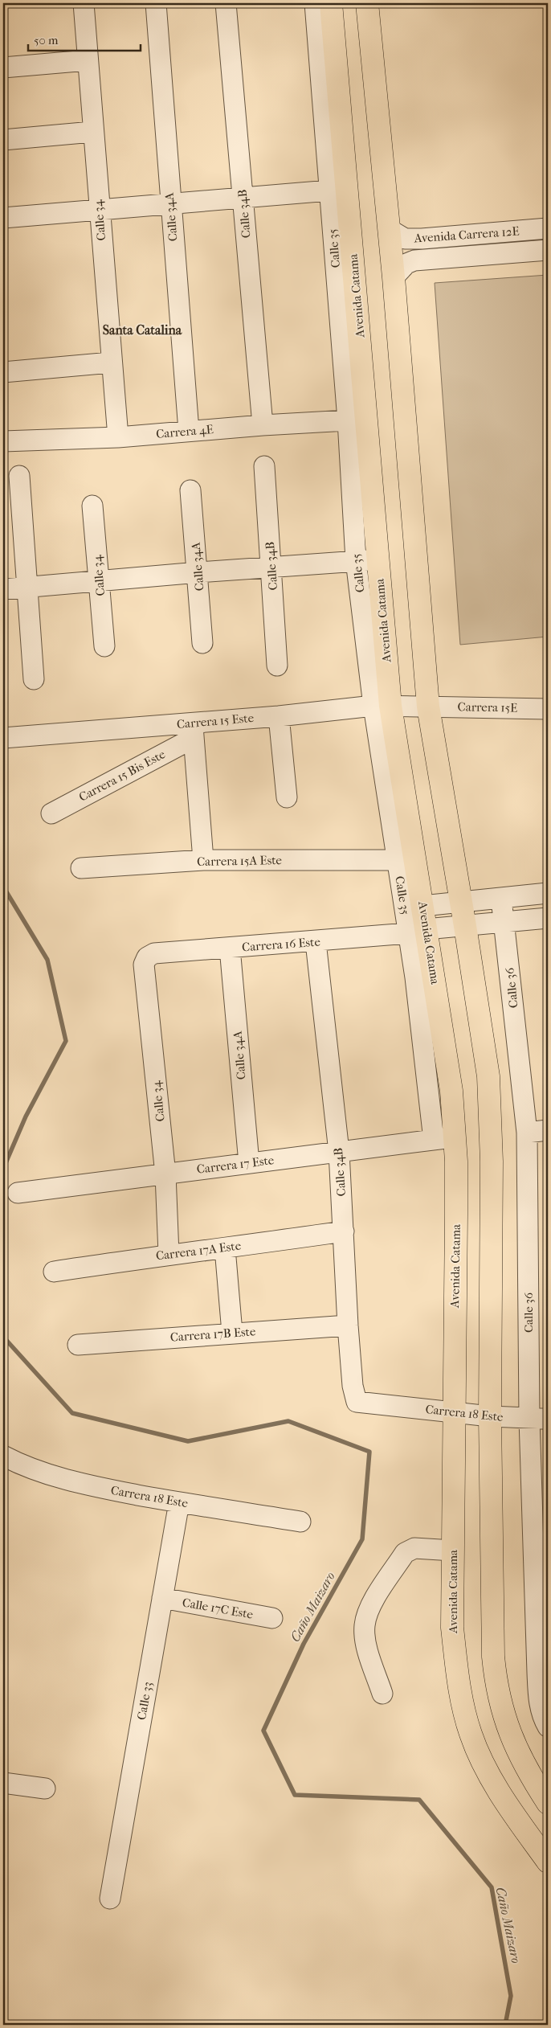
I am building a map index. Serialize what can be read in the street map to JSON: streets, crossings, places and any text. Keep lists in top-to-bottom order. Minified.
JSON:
{"streets":{"main road":["Avenida Catama"],"street":["Calle 34B","Calle 34A","Calle 34","Avenida Carrera 12E","Calle 35","Carrera 4E","Carrera 15E","Carrera 15 Este","Carrera 15 Bis Este","Carrera 15A Este","Carrera 16 Este","Calle 36","Carrera 17 Este","Carrera 17A Este","Carrera 17B Este","Carrera 18 Este","Calle 17C Este","Calle 33"]},"crossings":[["Calle 34B","Carrera 4E"],["Calle 34B","Carrera 16 Este"],["Calle 34B","Carrera 17 Este"],["Calle 34B","Carrera 17A Este"],["Calle 34B","Carrera 17B Este"],["Calle 34B","Carrera 18 Este"],["Calle 34A","Carrera 4E"],["Calle 34A","Carrera 16 Este"],["Calle 34A","Carrera 17 Este"],["Calle 34","Carrera 4E"],["Calle 34","Carrera 16 Este"],["Calle 34","Carrera 17 Este"],["Calle 34","Carrera 17A Este"],["Calle 35","Avenida Catama"],["Calle 35","Carrera 4E"],["Calle 35","Carrera 15 Este"],["Calle 35","Carrera 15A Este"],["Calle 35","Carrera 16 Este"],["Avenida Catama","Carrera 4E"],["Avenida Catama","Carrera 15 Este"],["Avenida Catama","Carrera 16 Este"],["Avenida Catama","Carrera 17 Este"],["Avenida Catama","Carrera 18 Este"],["Carrera 15E","Carrera 15 Este"],["Carrera 15 Este","Carrera 15 Bis Este"],["Carrera 16 Este","Calle 36"],["Calle 36","Carrera 18 Este"],["Carrera 18 Este","Calle 33"],["Calle 17C Este","Calle 33"]],"districts":["Santa Catalina"],"water":["Caño Maizaro"],"scale_bar":"50 m"}
